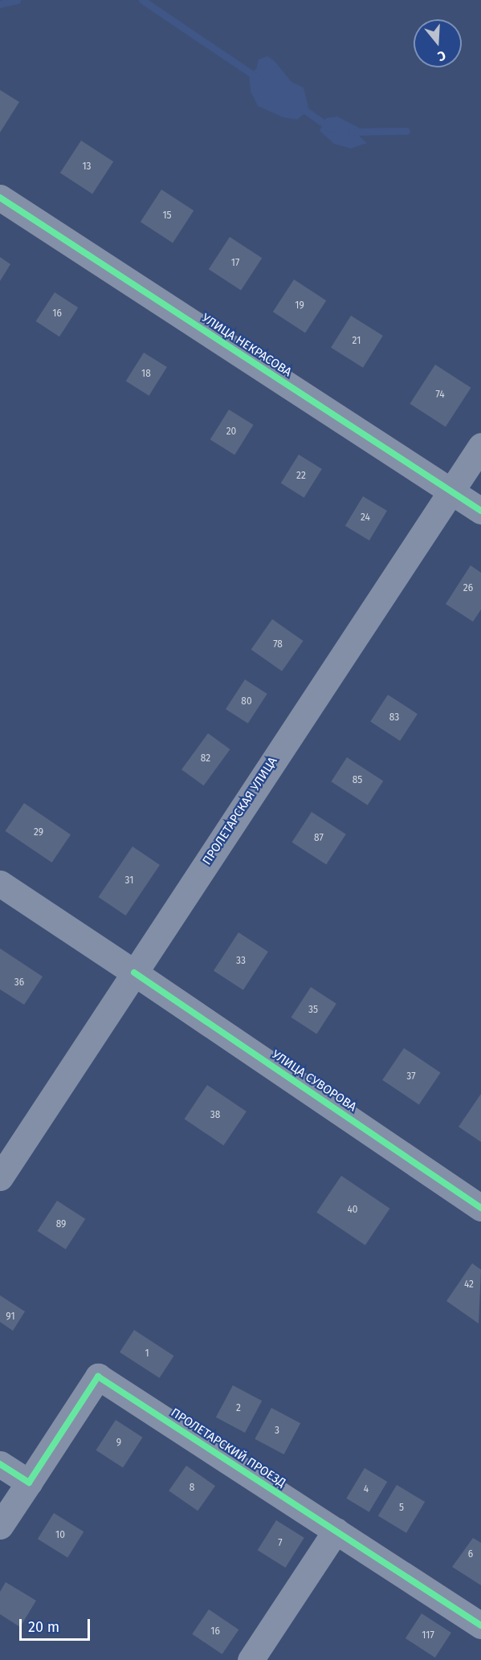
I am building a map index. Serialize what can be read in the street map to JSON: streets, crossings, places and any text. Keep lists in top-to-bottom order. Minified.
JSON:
{"streets":{"main road":["ПРОЛЕТАРСКАЯ УЛИЦА","УЛИЦА СУВОРОВА"],"street":["УЛИЦА НЕКРАСОВА","ПРОЛЕТАРСКИЙ ПРОЕЗД"]},"crossings":[["УЛИЦА НЕКРАСОВА","ПРОЛЕТАРСКАЯ УЛИЦА"],["ПРОЛЕТАРСКАЯ УЛИЦА","УЛИЦА СУВОРОВА"]],"house_numbers":["13","15","17","19","16","21","18","74","20","22","24","26","78","80","83","82","85","29","87","31","33","36","35","37","38","40","89","42","91","1","2","3","9","8","4","5","10","7","6","16","117"],"scale_bar":"20 m","north":"bottom"}
